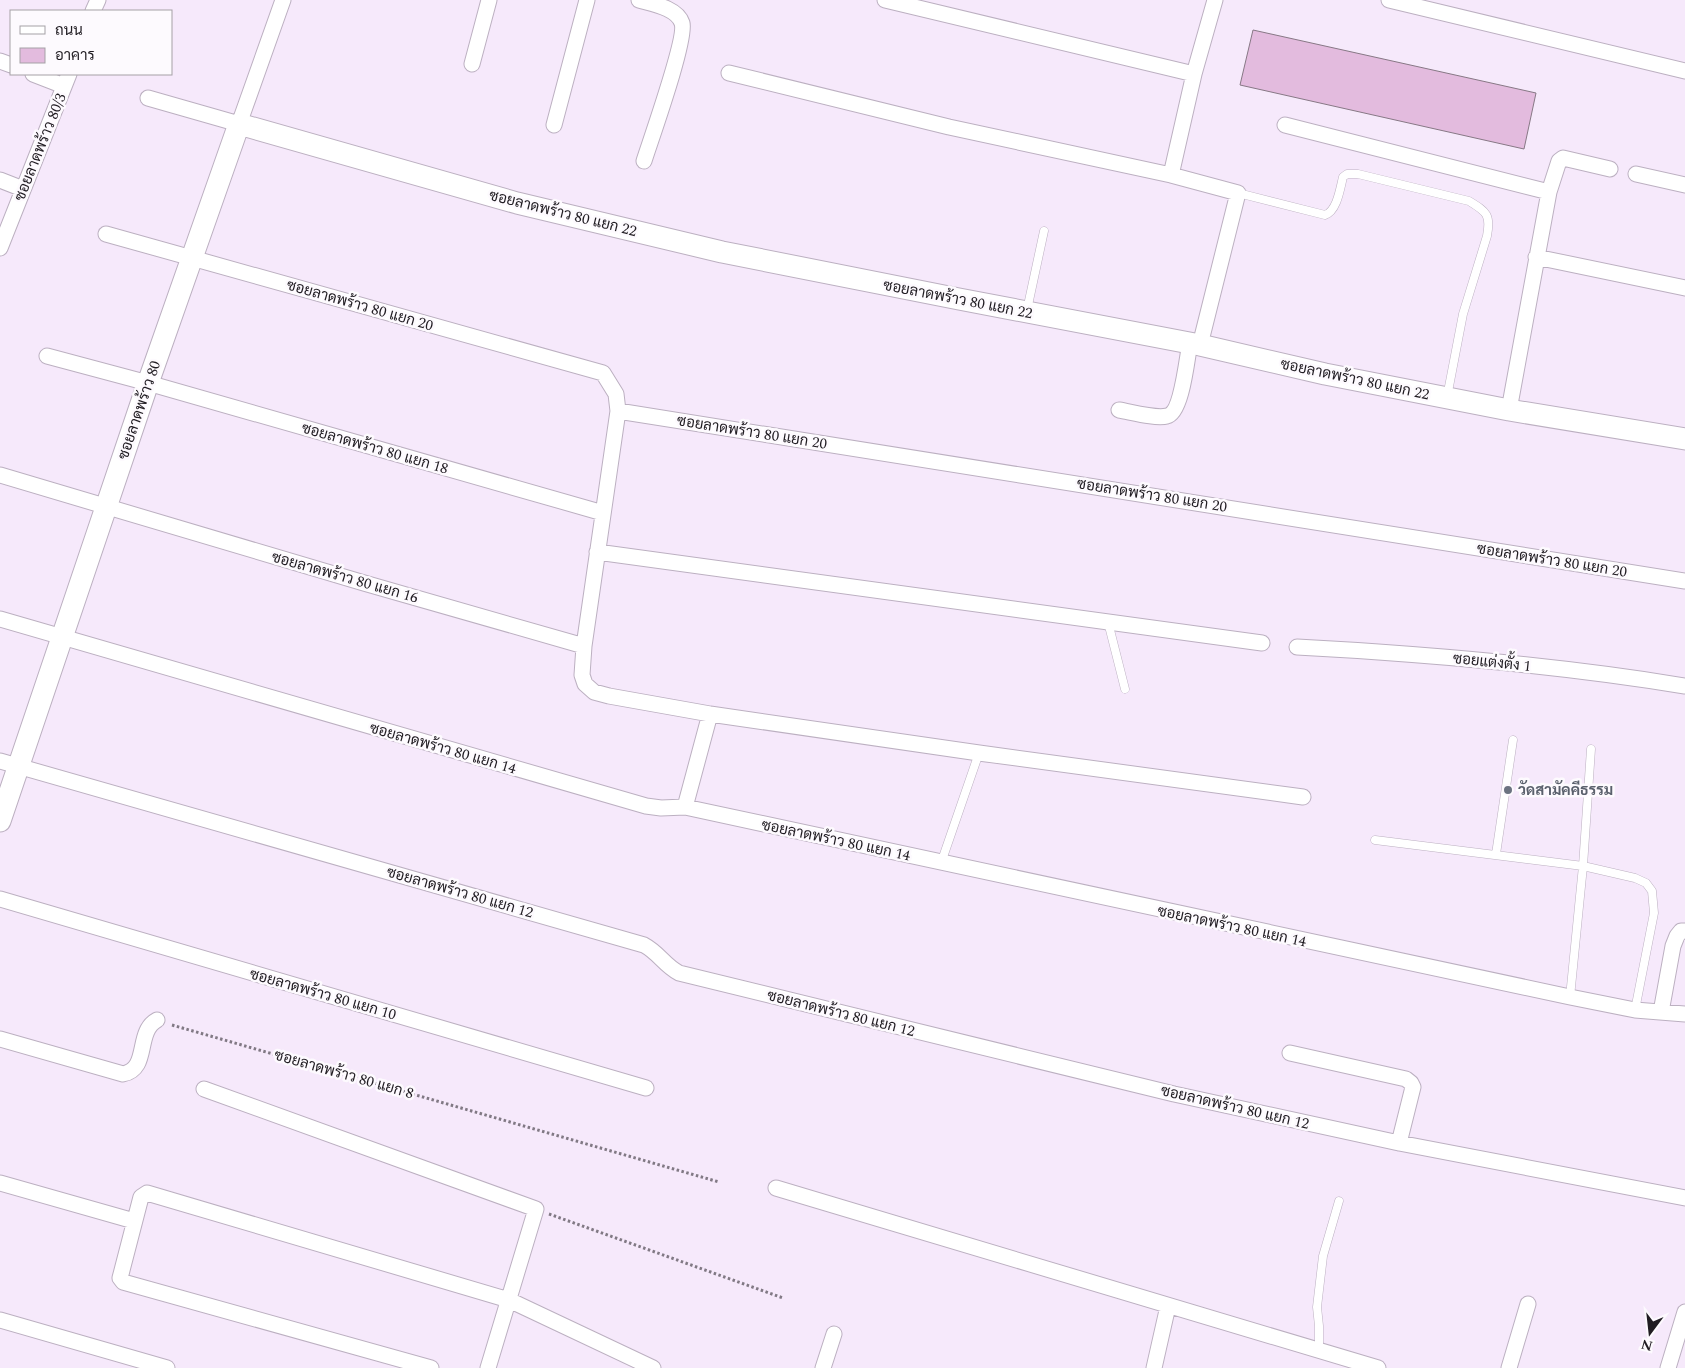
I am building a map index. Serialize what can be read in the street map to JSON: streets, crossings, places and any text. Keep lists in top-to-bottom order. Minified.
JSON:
{"streets":{"street":["ซอยลาดพร้าว 80/3","ซอยลาดพร้าว 80 แยก 22","ซอยลาดพร้าว 80 แยก 20","ซอยลาดพร้าว 80","ซอยลาดพร้าว 80 แยก 18","ซอยลาดพร้าว 80 แยก 16","ซอยแต่งตั้ง 1","ซอยลาดพร้าว 80 แยก 14","ซอยลาดพร้าว 80 แยก 12","ซอยลาดพร้าว 80 แยก 10"],"path":["ซอยลาดพร้าว 80 แยก 8"]},"crossings":[["ซอยลาดพร้าว 80 แยก 22","ซอยลาดพร้าว 80"],["ซอยลาดพร้าว 80 แยก 20","ซอยลาดพร้าว 80"],["ซอยลาดพร้าว 80 แยก 20","ซอยลาดพร้าว 80 แยก 18"],["ซอยลาดพร้าว 80 แยก 20","ซอยลาดพร้าว 80 แยก 16"],["ซอยลาดพร้าว 80","ซอยลาดพร้าว 80 แยก 18"],["ซอยลาดพร้าว 80","ซอยลาดพร้าว 80 แยก 16"],["ซอยลาดพร้าว 80","ซอยลาดพร้าว 80 แยก 14"],["ซอยลาดพร้าว 80","ซอยลาดพร้าว 80 แยก 12"]],"places":["วัดสามัคคีธรรม"],"legend":["ถนน","อาคาร"],"north":"bottom"}
